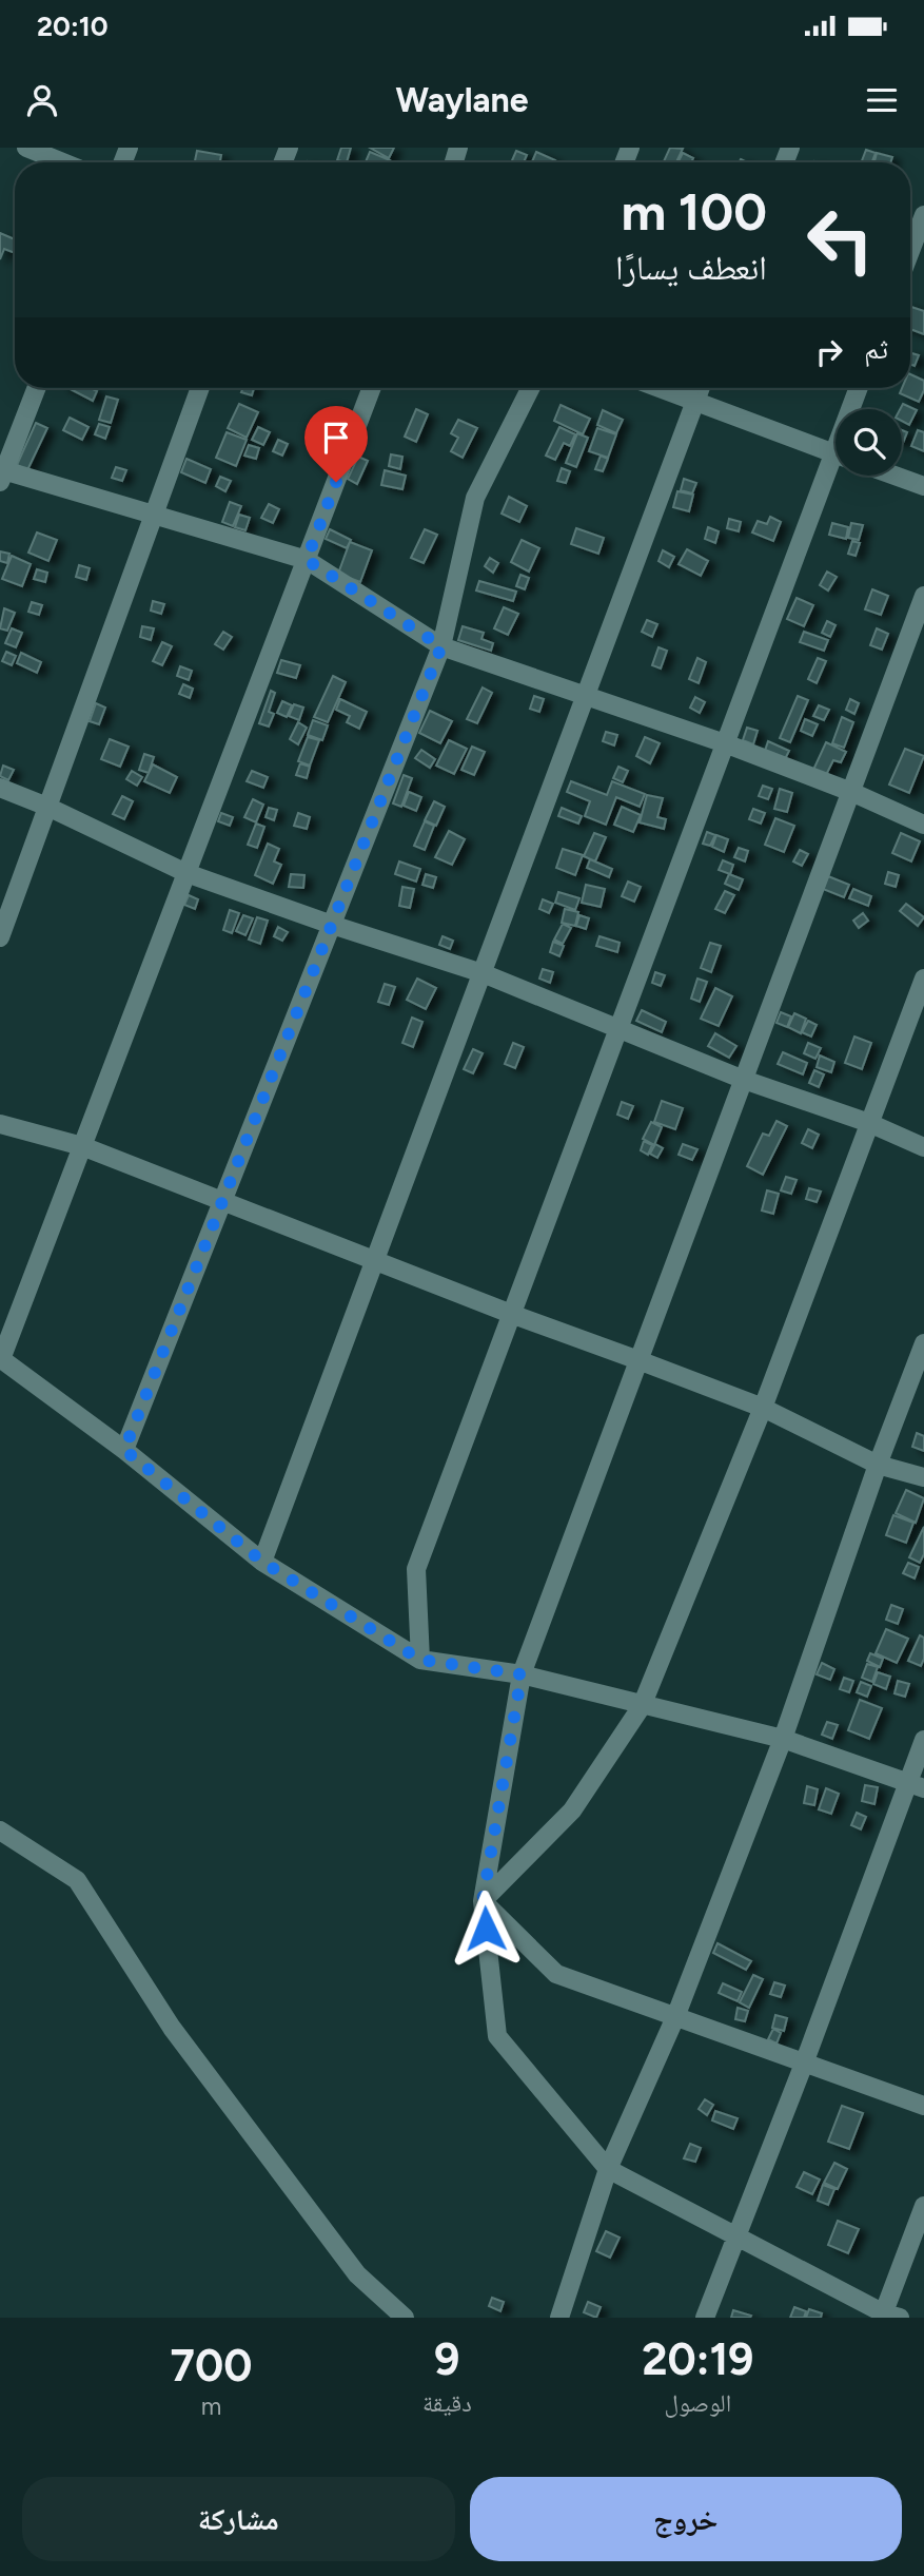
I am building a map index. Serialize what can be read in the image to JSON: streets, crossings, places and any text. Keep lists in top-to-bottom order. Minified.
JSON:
{"page":{"status":"20:10","header":"Waylane","turn":["100 m","انعطف يسارًا"],"then":"ثم","eta":["20:19","الوصول","9","دقيقة","700","m"],"buttons":["خروج","مشاركة"]}}
